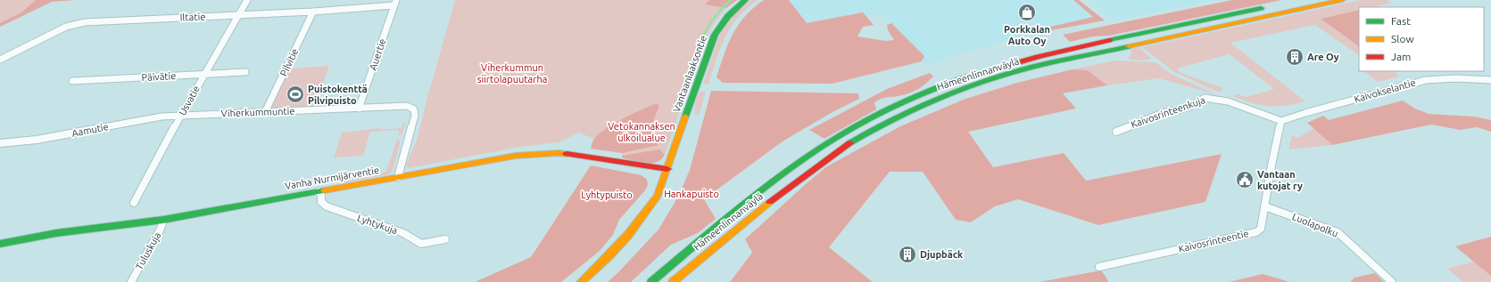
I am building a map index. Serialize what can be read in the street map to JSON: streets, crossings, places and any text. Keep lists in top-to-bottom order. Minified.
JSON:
{"streets":{"main road":["Vantaanlaaksontie","Hämeenlinnanväylä","Vanha Nurmijärventie"],"street":["Iltatie","Auertie","Pilvitie","Päivätie","Kaivokselantie","Usvatie","Viherkummuntie","Kaivosrinteenkuja","Aamutie","Lyhtykuja","Luolapolku","Kaivosrinteentie","Tuluskuja"]},"crossings":[["Iltatie","Auertie"],["Iltatie","Pilvitie"],["Iltatie","Usvatie"],["Auertie","Viherkummuntie"],["Pilvitie","Viherkummuntie"],["Vantaanlaaksontie","Vanha Nurmijärventie"],["Päivätie","Usvatie"],["Kaivokselantie","Kaivosrinteenkuja"],["Kaivokselantie","Kaivosrinteentie"],["Usvatie","Viherkummuntie"],["Usvatie","Aamutie"],["Viherkummuntie","Aamutie"],["Viherkummuntie","Vanha Nurmijärventie"],["Kaivosrinteenkuja","Kaivosrinteentie"],["Vanha Nurmijärventie","Lyhtykuja"],["Vanha Nurmijärventie","Tuluskuja"],["Luolapolku","Kaivosrinteentie"]],"parks":["Viherkummun siirtolapuutarha","Vetokannaksen ulkoilualue","Hankapuisto","Lyhtypuisto"],"places":{"shop":["Porkkalan Auto Oy"],"building":["Are Oy","Djupbäck"],"sports":["Puistokenttä Pilvipuisto"],"public building":["Vantaan kutojat ry"]},"legend":["Fast","Slow","Jam"]}
